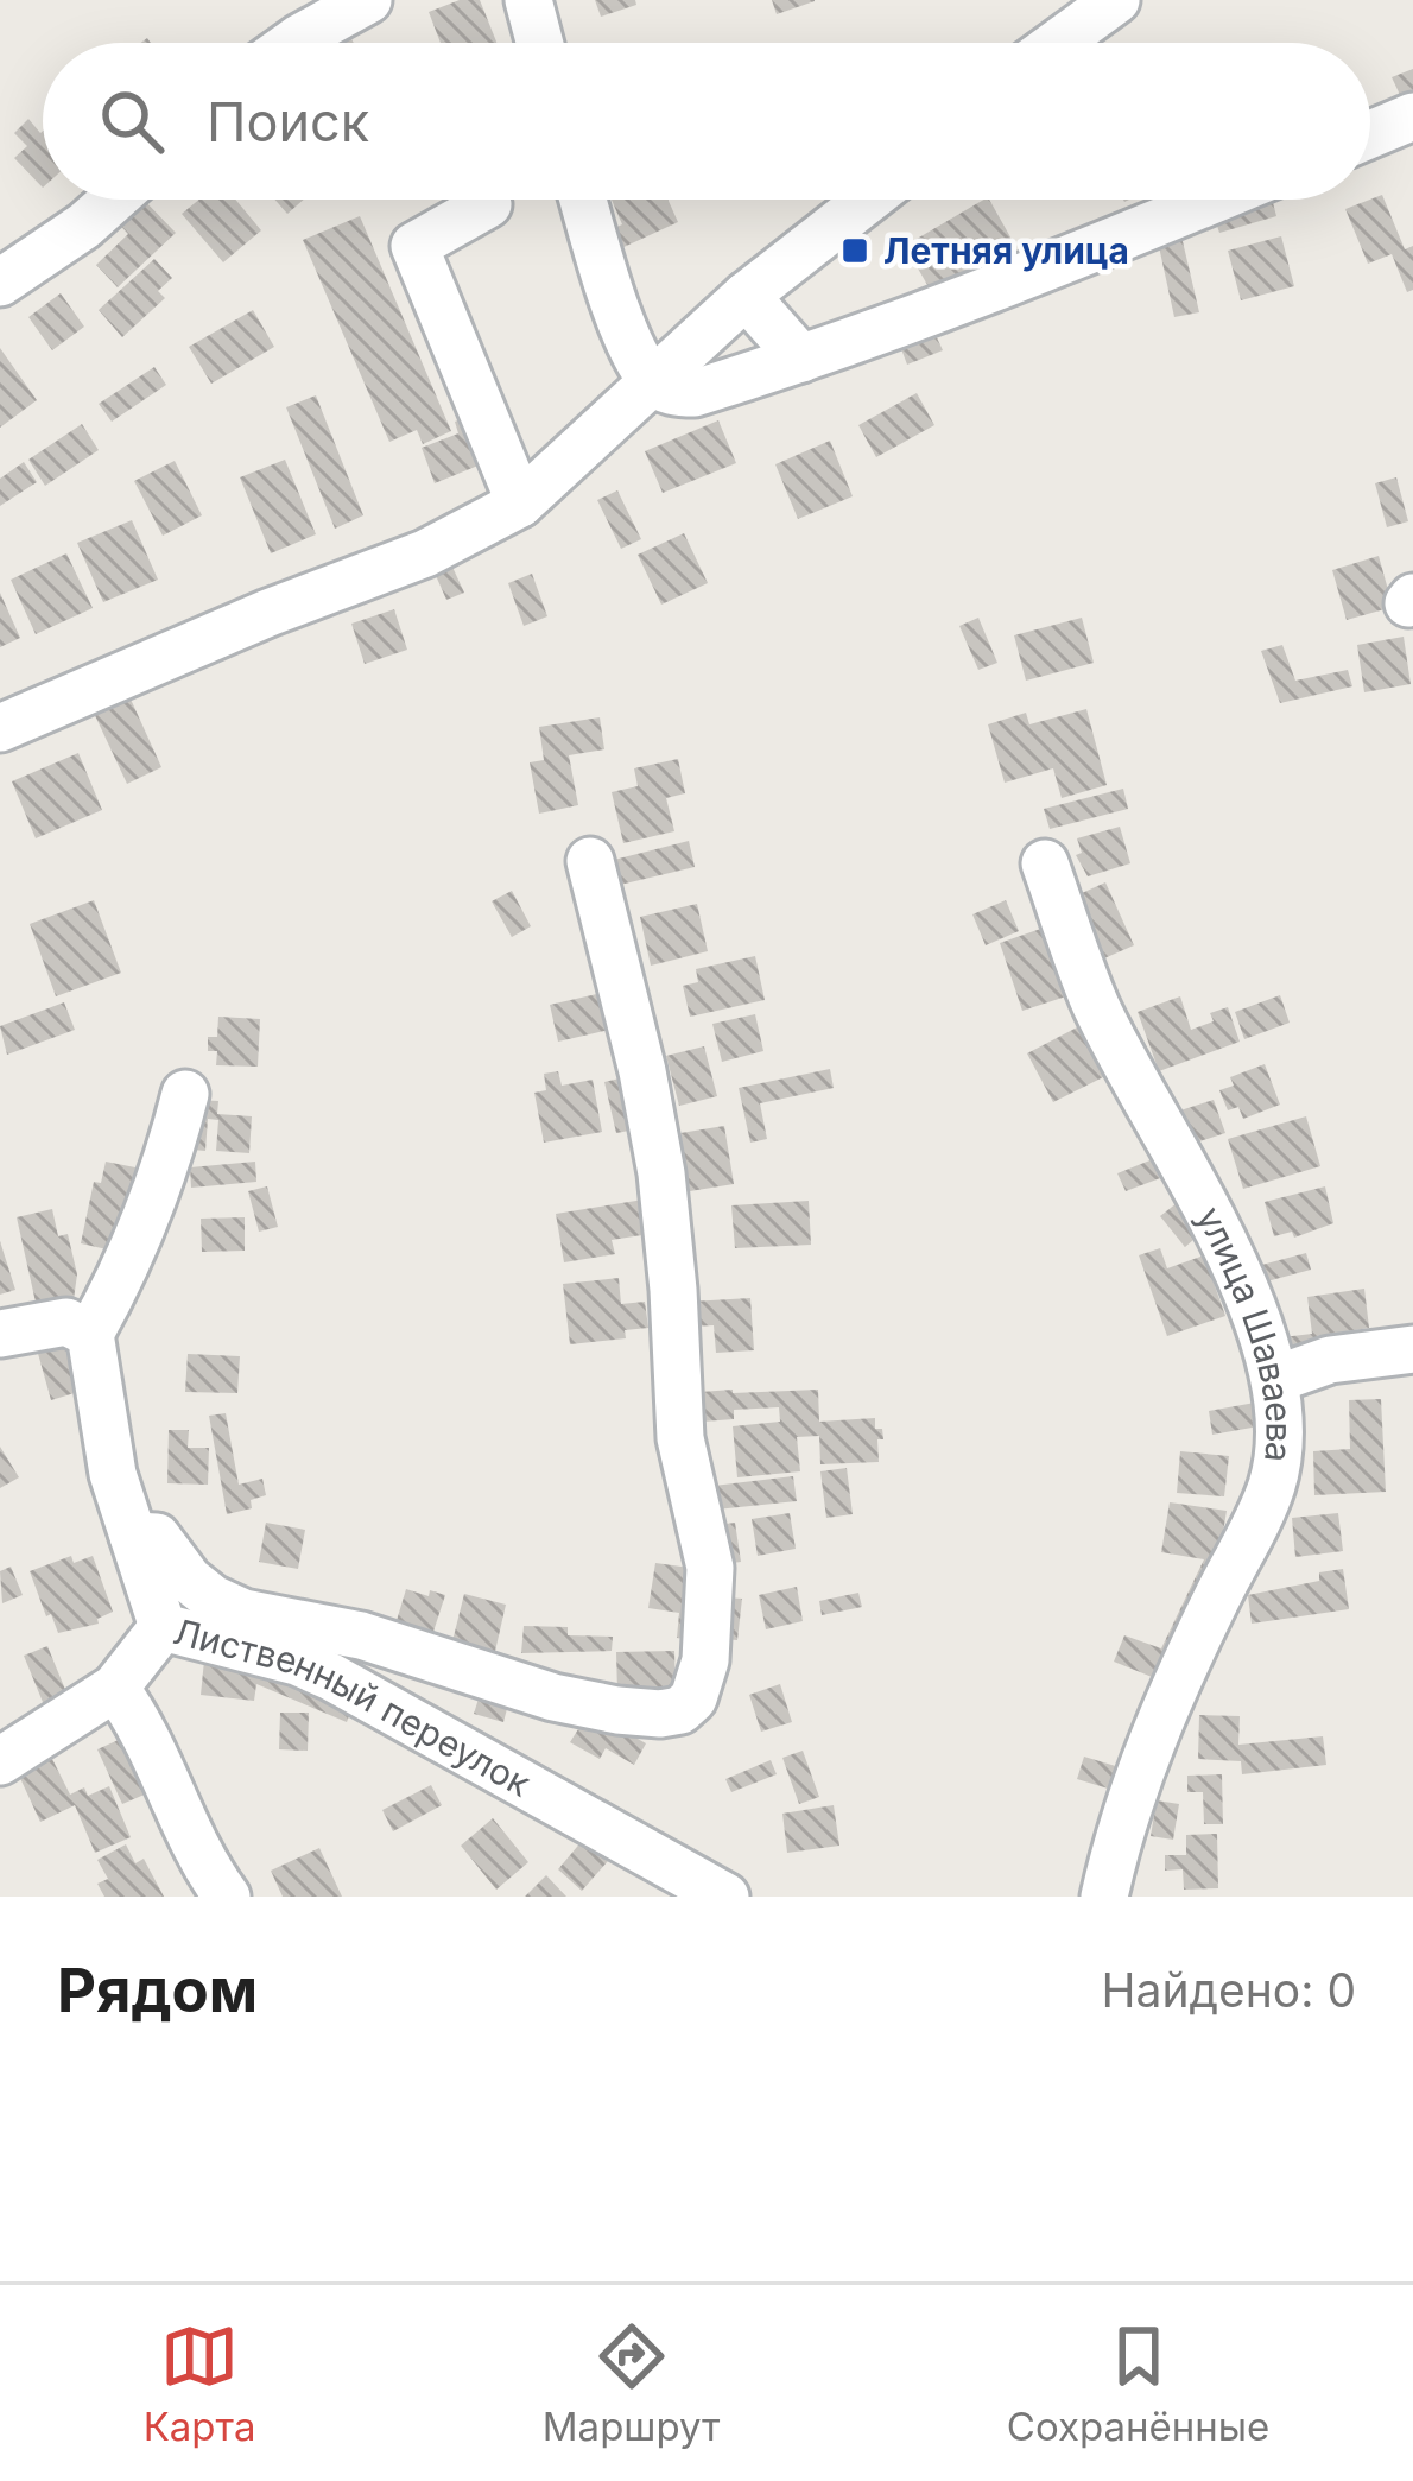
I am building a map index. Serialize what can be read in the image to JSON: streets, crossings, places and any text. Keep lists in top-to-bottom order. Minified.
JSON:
{"streets":{"street":["улица Шаваева","Лиственный переулок"]},"places":{"transit":["Летняя улица"]},"page":{"search":"Поиск","heading":["Рядом","Найдено: 0"],"nav":["Карта","Маршрут","Сохранённые"]}}
